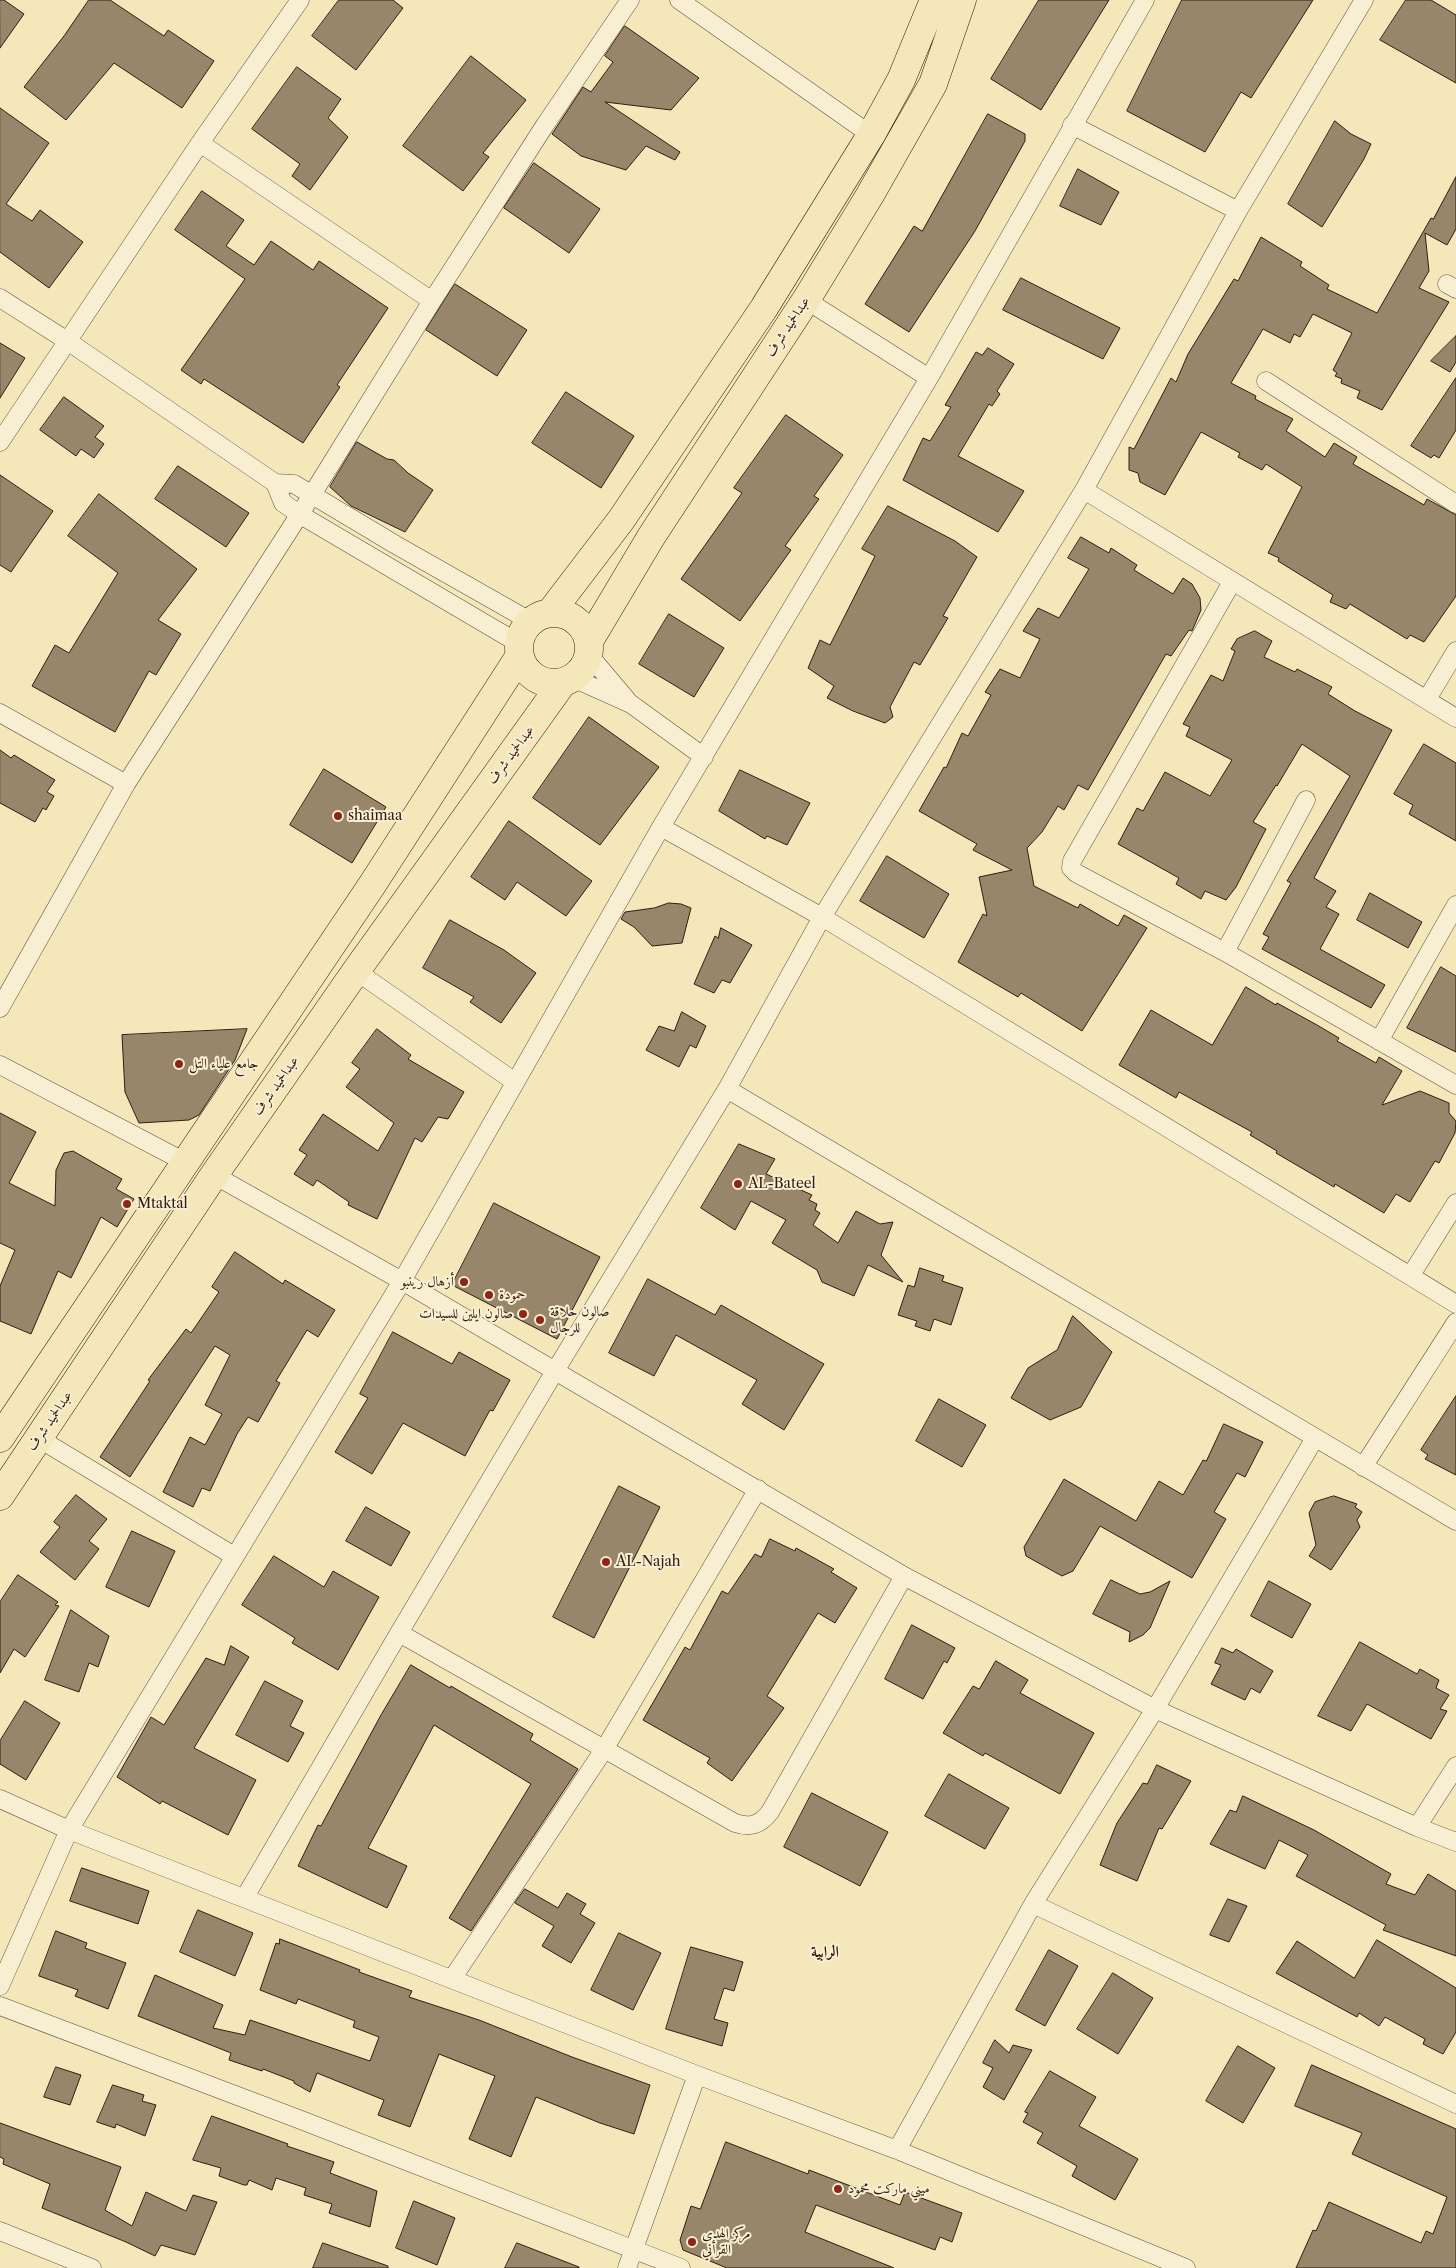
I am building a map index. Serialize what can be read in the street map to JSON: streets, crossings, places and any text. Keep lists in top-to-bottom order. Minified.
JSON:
{"streets":{"main road":["عبدالحميد شرف"]},"districts":["الرابية"],"places":["shaimaa","جامع علياء التل","AL-Bateel","Mtaktal","أزهال رينبو","حمودة","صالون ايلين للسيدات","صالون حلاقة للرجال","AL-Najah","ميني ماركت محمود","مركز الهدى القرأني"]}
